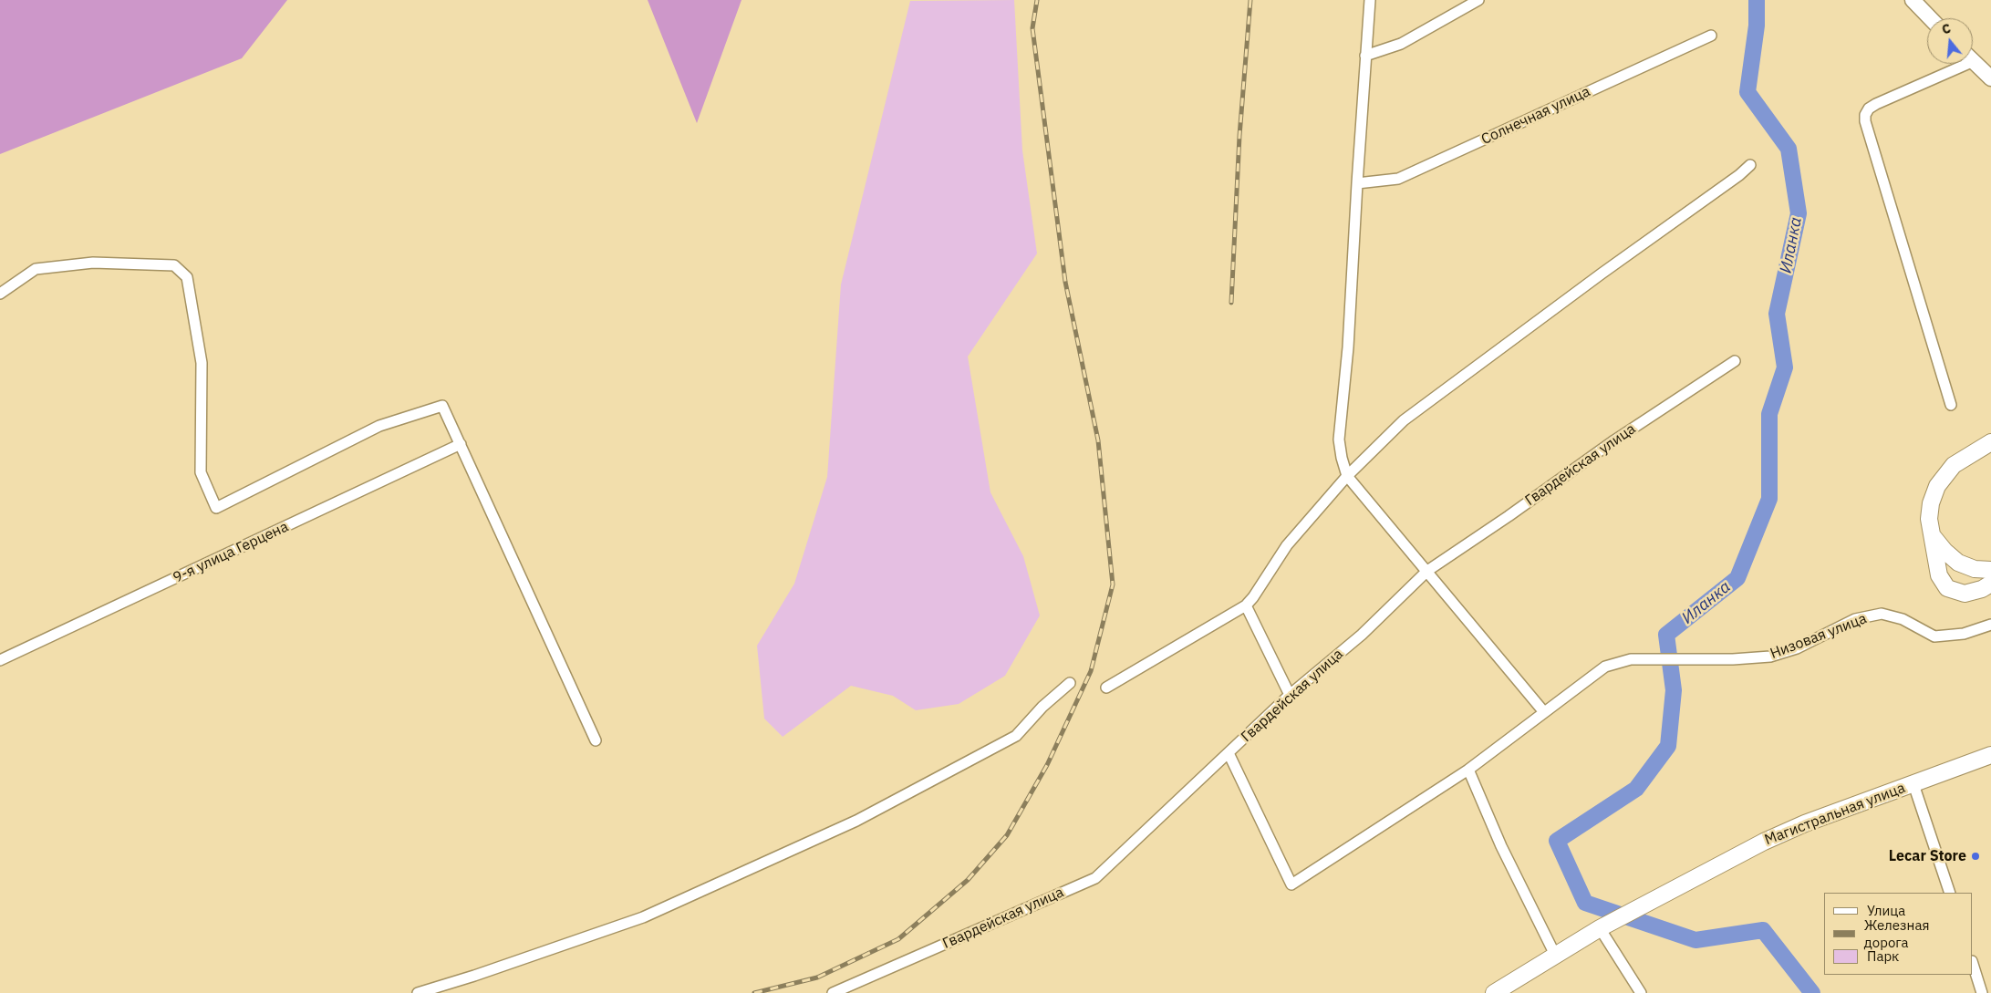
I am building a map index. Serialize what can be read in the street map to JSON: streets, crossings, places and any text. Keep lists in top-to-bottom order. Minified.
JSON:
{"streets":{"main road":["Магистральная улица"],"street":["Солнечная улица","Гвардейская улица","9-я улица Герцена","Низовая улица"]},"crossings":[["Гвардейская улица","Низовая улица"]],"water":["Иланка"],"places":["Lecar Store"],"legend":["Улица","Железная дорога","Парк"],"north":"top"}
